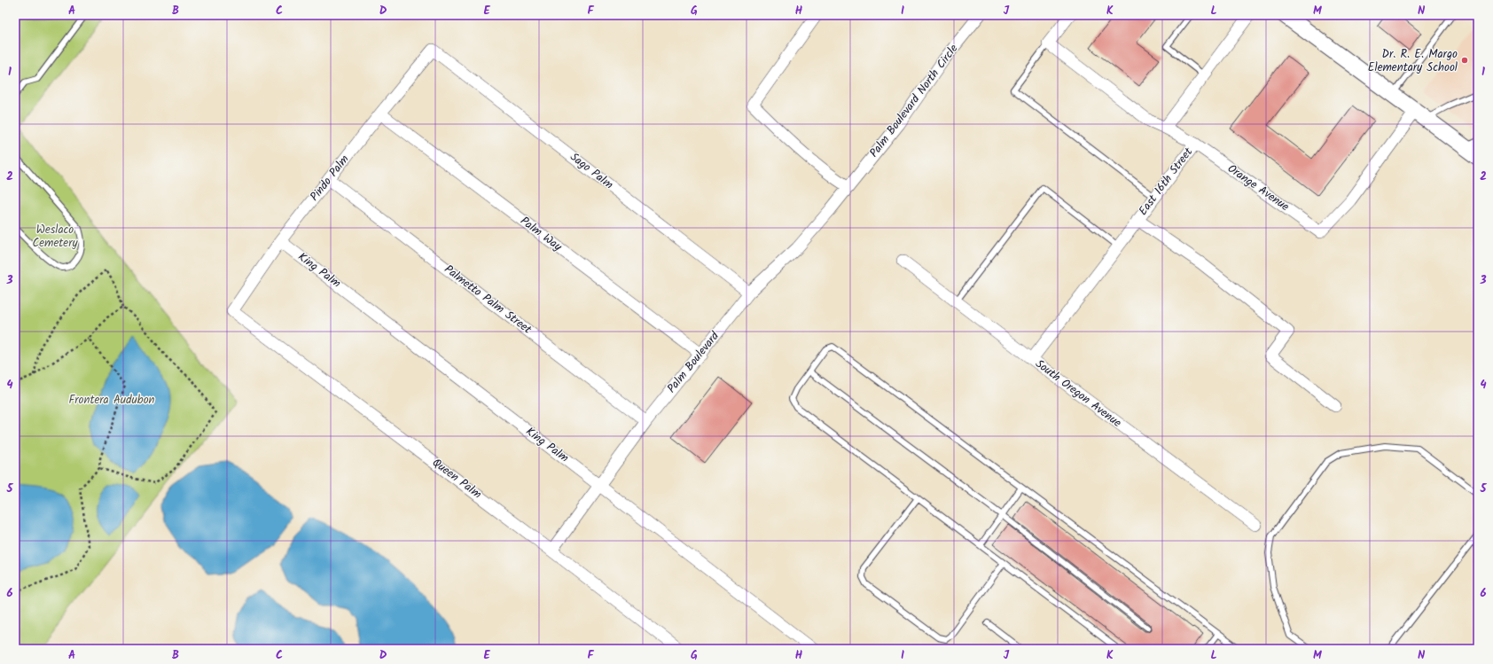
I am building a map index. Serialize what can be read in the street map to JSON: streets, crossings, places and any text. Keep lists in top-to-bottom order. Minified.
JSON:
{"streets":{"street":["Palm Boulevard North Circle","Sago Palm","Pindo Palm","East 16th Street","Orange Avenue","Palm Way","King Palm","Palmetto Palm Street","Palm Boulevard","South Oregon Avenue","Queen Palm"]},"crossings":[["Palm Boulevard North Circle","Palm Boulevard"],["Sago Palm","Pindo Palm"],["Sago Palm","Palm Boulevard"],["Pindo Palm","Palm Way"],["Pindo Palm","King Palm"],["Pindo Palm","Palmetto Palm Street"],["Pindo Palm","Queen Palm"],["East 16th Street","Orange Avenue"],["East 16th Street","South Oregon Avenue"],["Palm Way","Palm Boulevard"],["King Palm","Palm Boulevard"],["Palmetto Palm Street","Palm Boulevard"],["Palm Boulevard","Queen Palm"]],"parks":["Weslaco Cemetery","Frontera Audubon"],"places":["Dr. R. E. Margo Elementary School"],"grid":{"columns":["A","B","C","D","E","F","G","H","I","J","K","L","M","N"],"rows":["1","2","3","4","5","6"]}}
